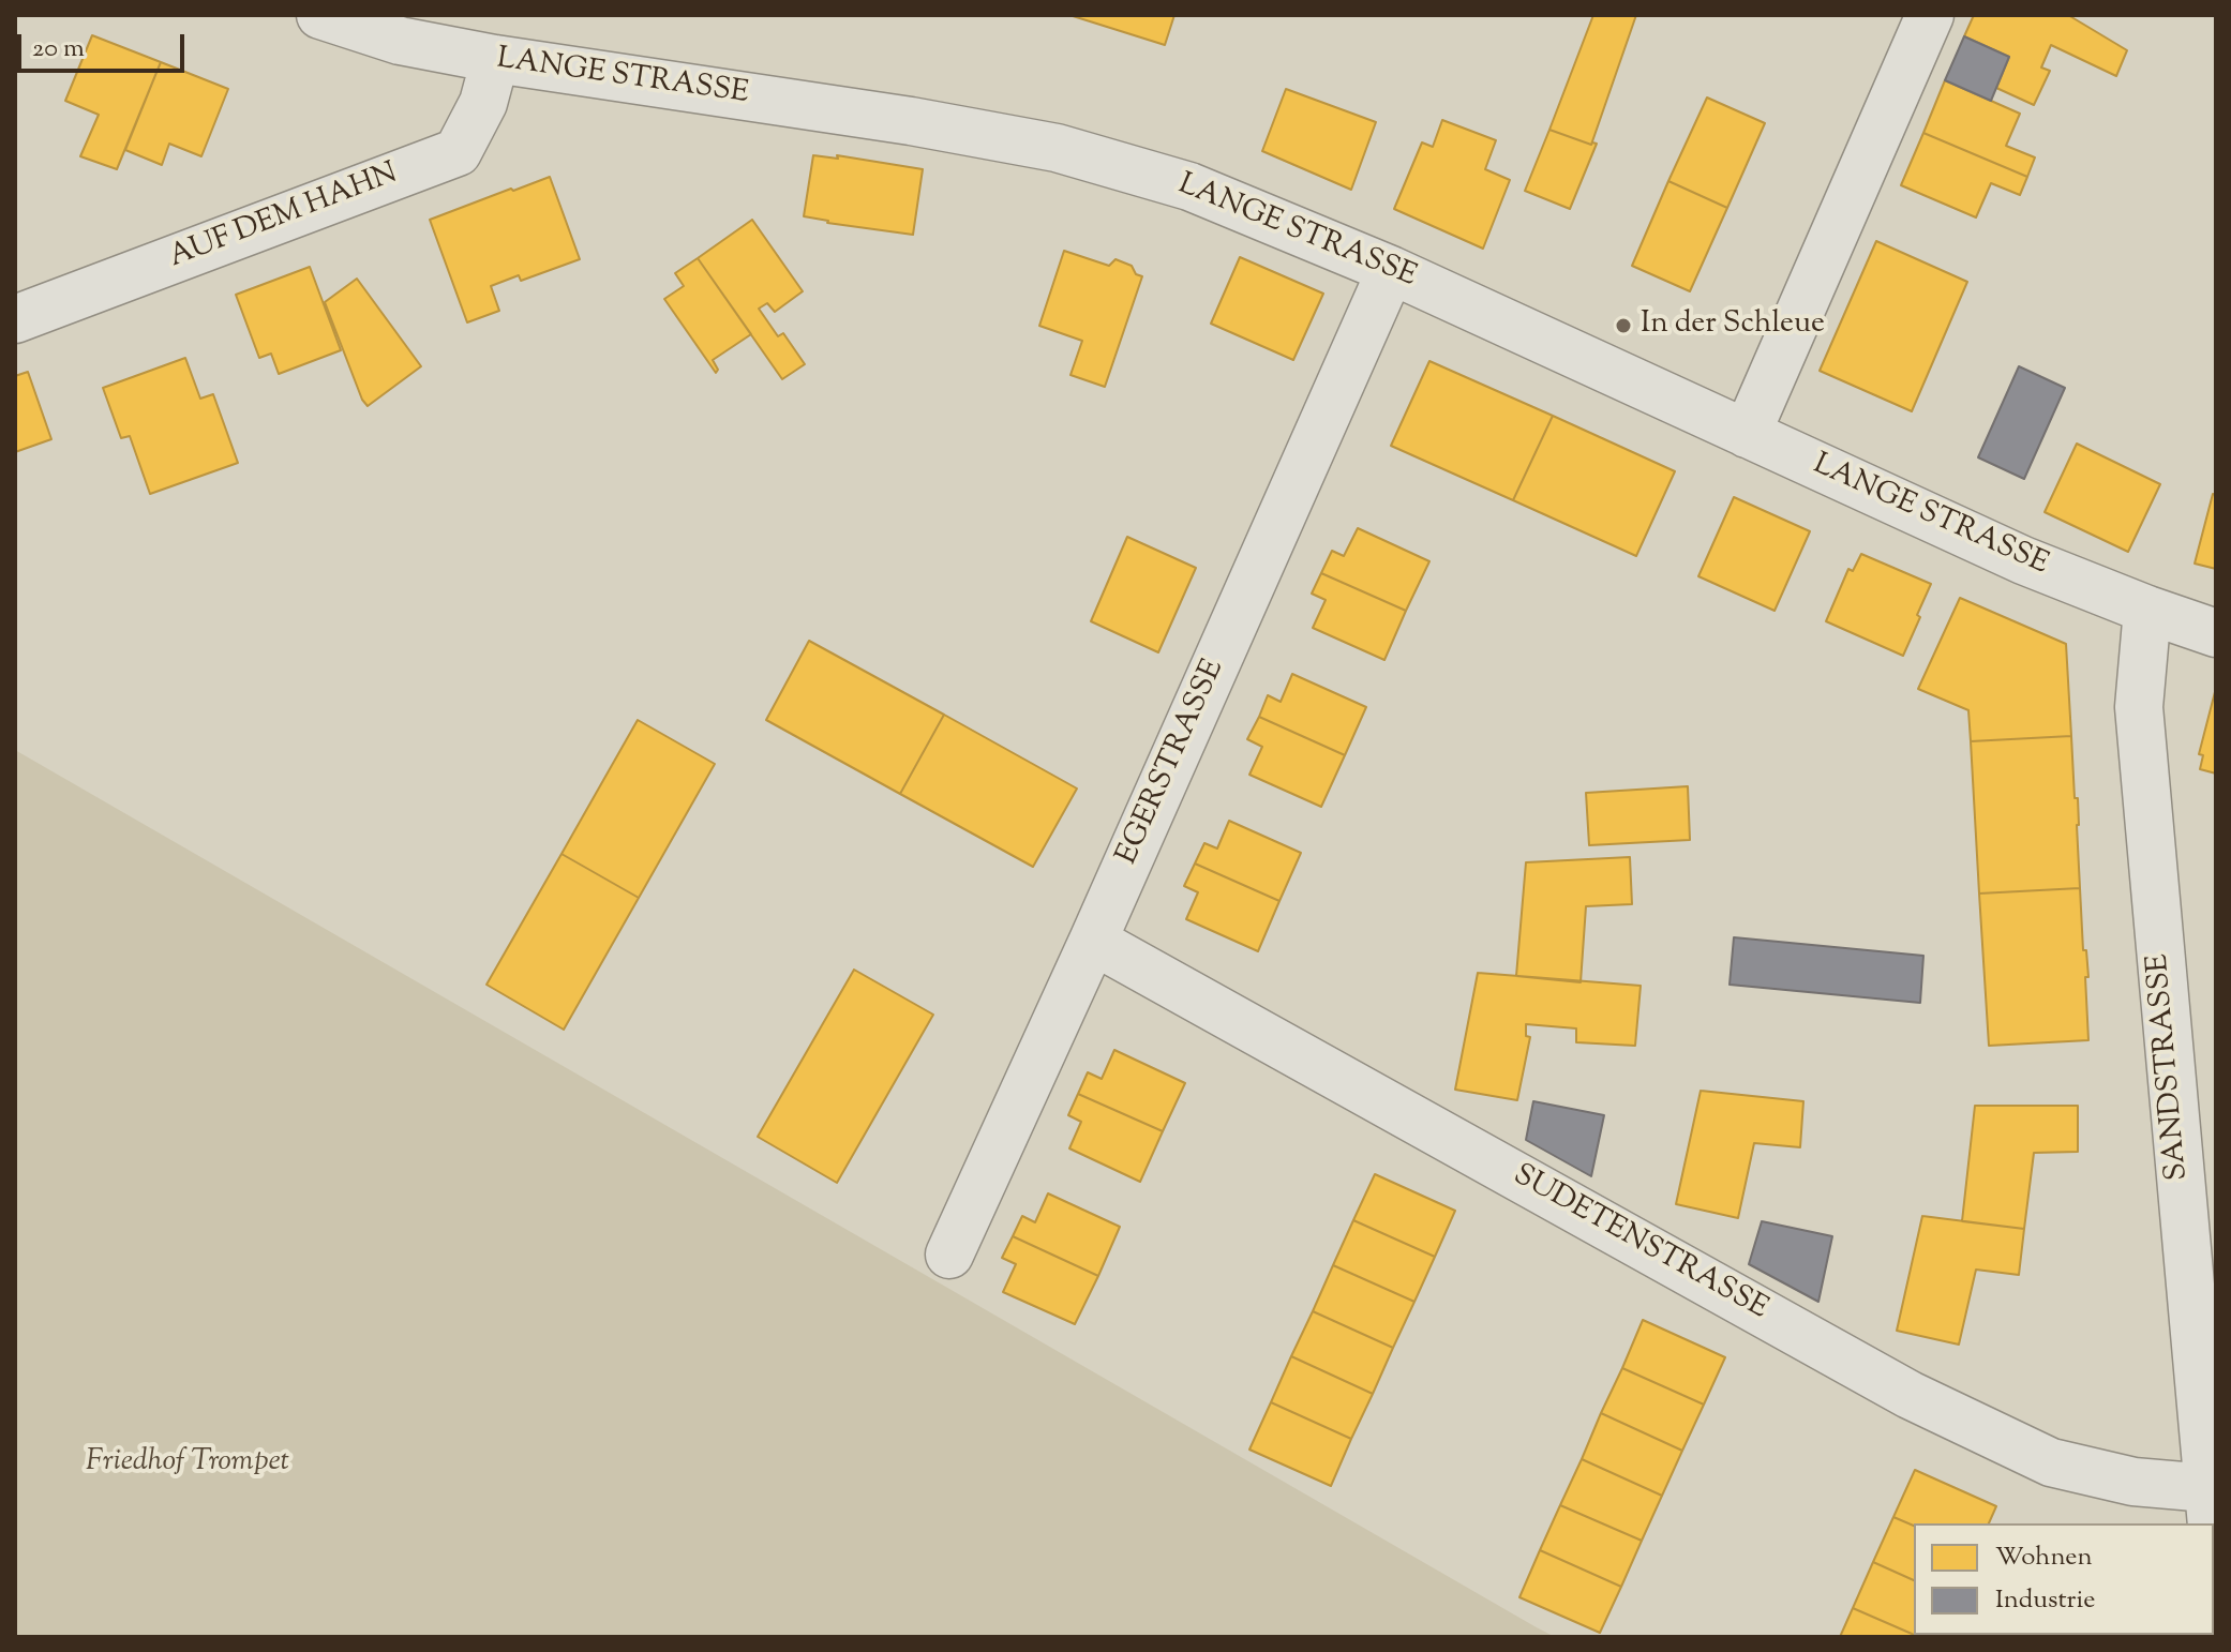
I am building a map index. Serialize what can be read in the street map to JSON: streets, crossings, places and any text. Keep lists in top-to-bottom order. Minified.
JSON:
{"streets":{"street":["LANGE STRASSE","AUF DEM HAHN","EGERSTRASSE","SANDSTRASSE","SUDETENSTRASSE"]},"crossings":[["LANGE STRASSE","AUF DEM HAHN"],["LANGE STRASSE","EGERSTRASSE"],["LANGE STRASSE","SANDSTRASSE"],["EGERSTRASSE","SUDETENSTRASSE"],["SANDSTRASSE","SUDETENSTRASSE"]],"parks":["Friedhof Trompet"],"places":["In der Schleue"],"legend":["Wohnen","Industrie"],"scale_bar":"20 m"}
